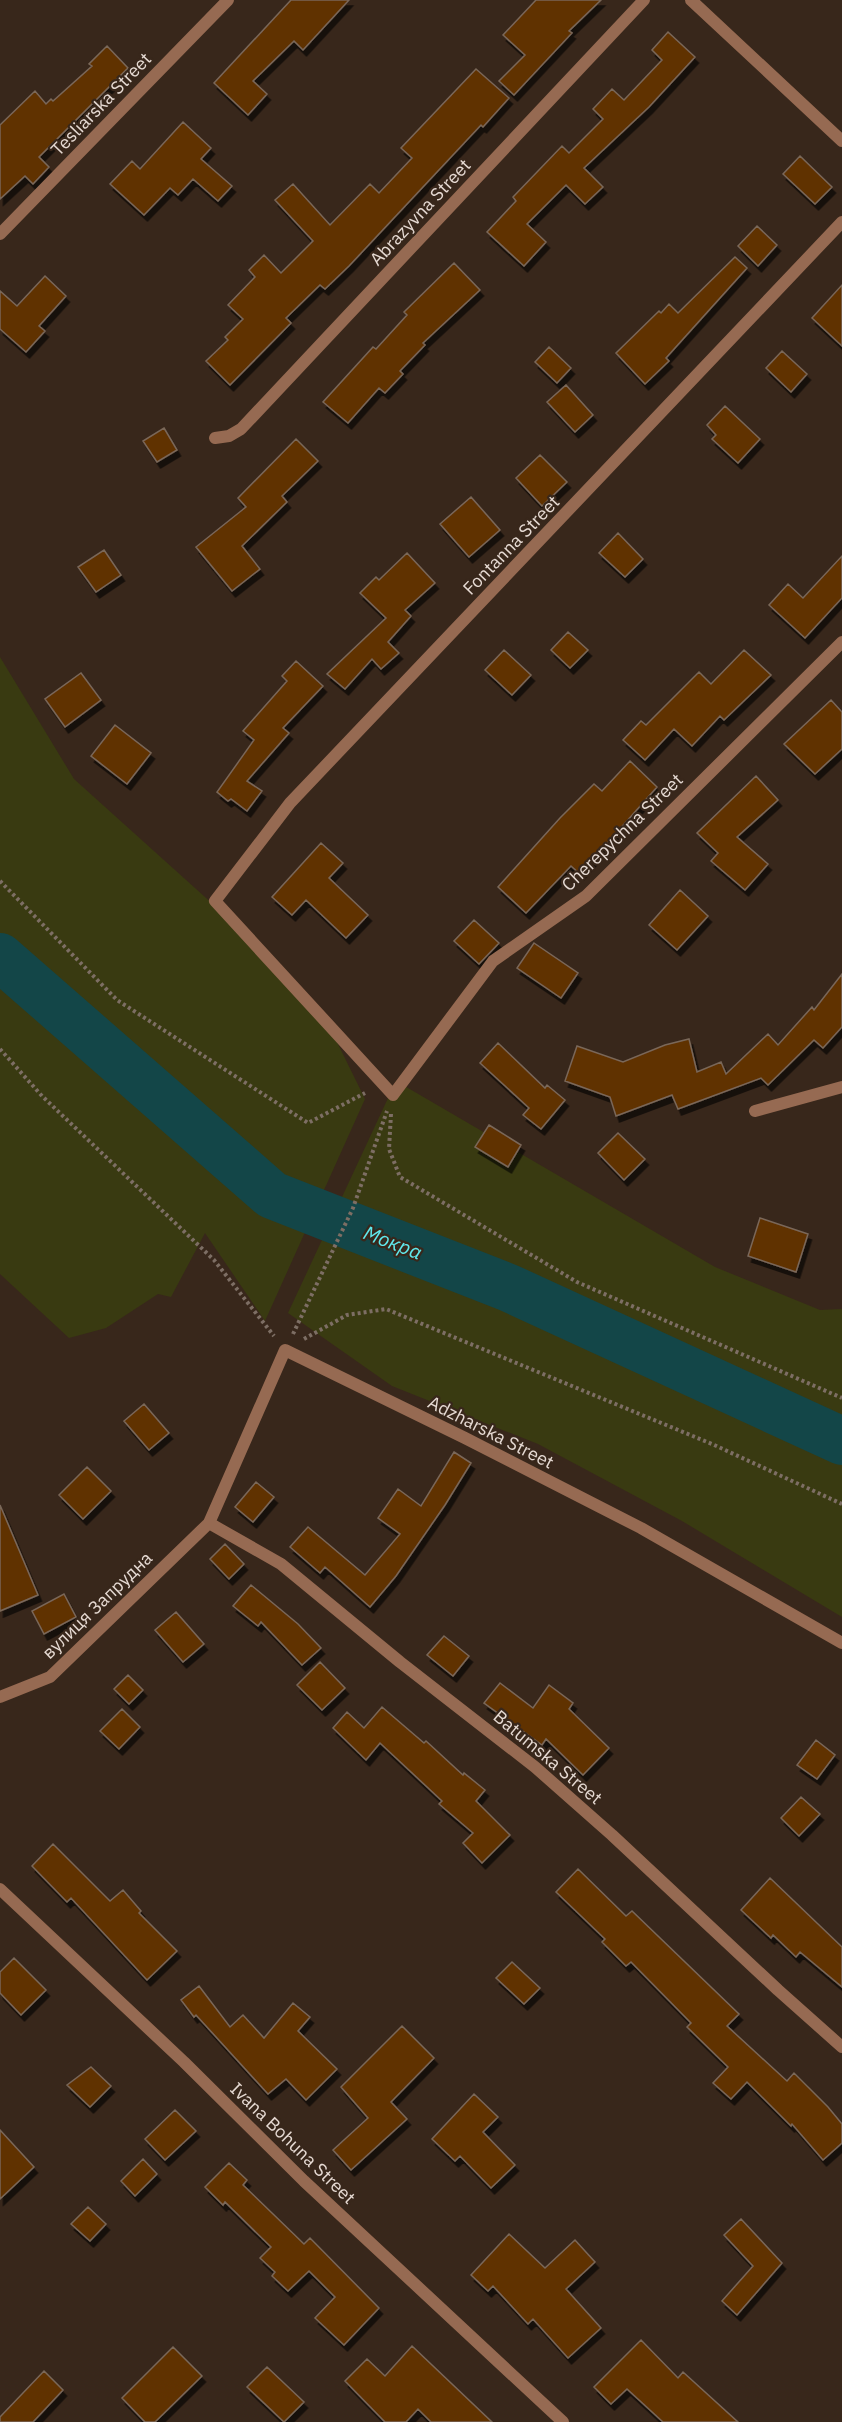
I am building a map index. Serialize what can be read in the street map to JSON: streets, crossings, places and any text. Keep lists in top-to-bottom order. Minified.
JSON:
{"streets":{"street":["Tesliarska Street","Abrazyvna Street","Fontanna Street","Cherepychna Street","Adzharska Street","вулиця Запрудна","Batumska Street","Ivana Bohuna Street"]},"crossings":[["вулиця Запрудна","Batumska Street"]],"water":["Мокра"]}
